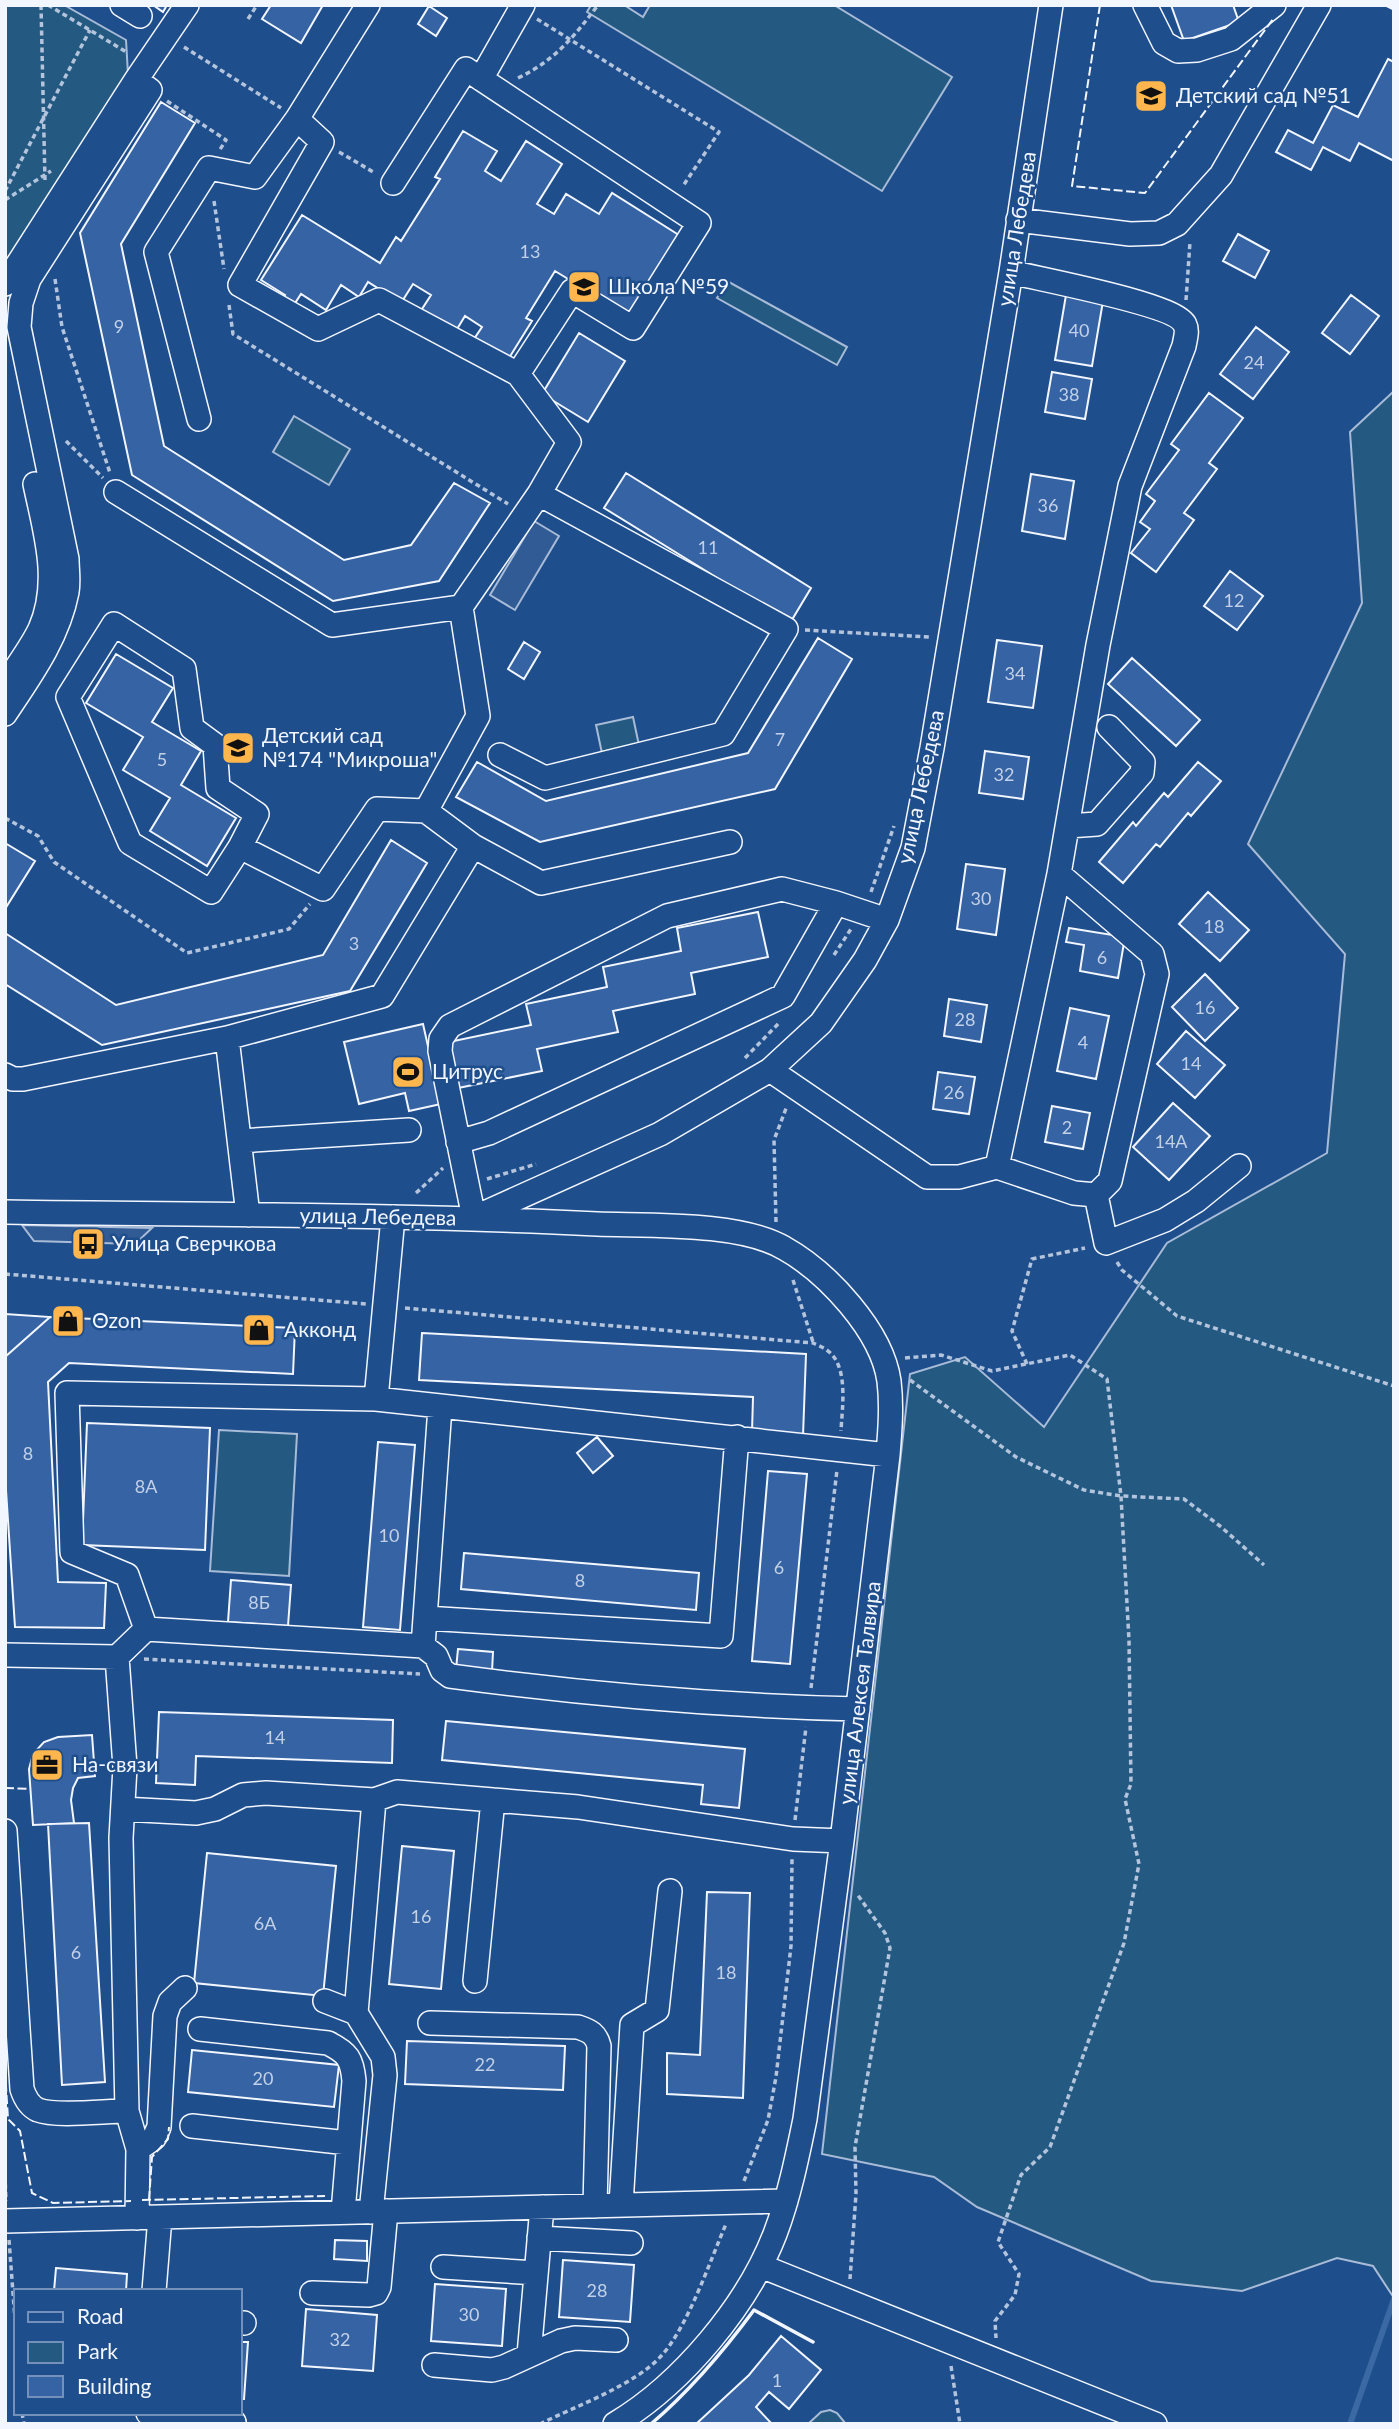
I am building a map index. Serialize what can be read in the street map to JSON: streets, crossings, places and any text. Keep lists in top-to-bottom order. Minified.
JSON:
{"streets":{"street":["улица Лебедева","улица Алексея Талвира"]},"crossings":[["улица Лебедева","улица Алексея Талвира"]],"places":{"school or university":["Детский сад №51","Школа №59","Детский сад №174 \"Микроша\""],"sports":["Цитрус"],"bus stop":["Улица Сверчкова"],"shop":["Ozon","Акконд"],"office":["На-связи"]},"house_numbers":["13","9","40","24","38","36","11","12","34","7","5","32","30","18","3","6","16","28","4","14","26","2","14А","8","8А","10","6","8","8Б","14","16","6А","6","18","22","20","28","30","32","1"],"legend":["Road","Park","Building"]}
